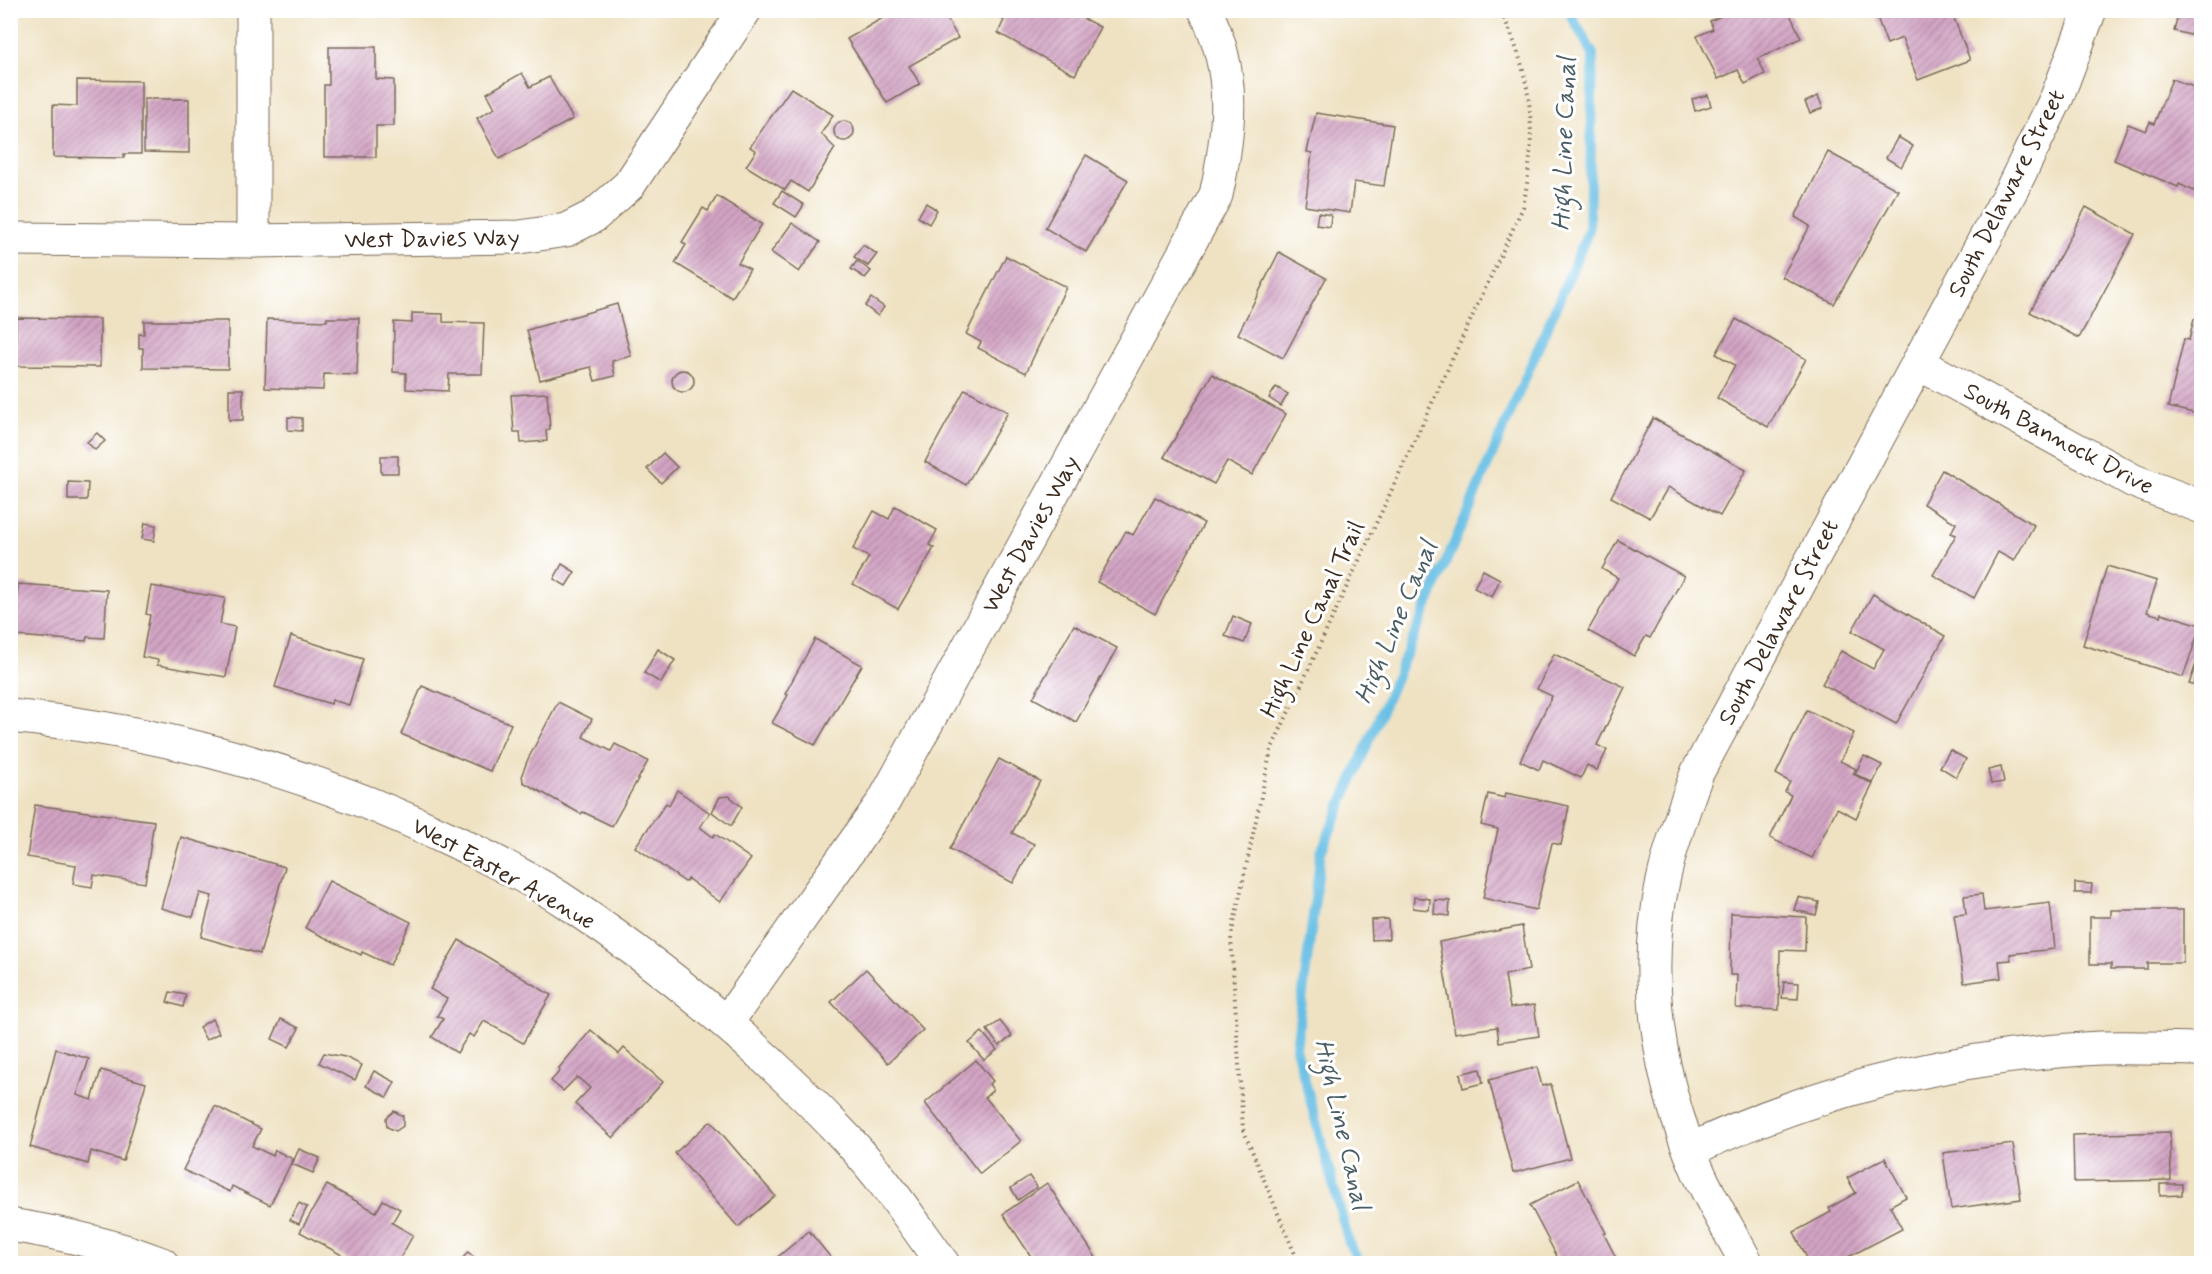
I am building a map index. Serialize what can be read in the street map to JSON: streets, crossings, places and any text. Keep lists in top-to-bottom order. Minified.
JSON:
{"streets":{"street":["South Delaware Street","West Davies Way","South Bannock Drive","West Easter Avenue"],"path":["High Line Canal Trail"]},"crossings":[["South Delaware Street","South Bannock Drive"],["West Davies Way","West Easter Avenue"]],"water":["High Line Canal"]}
